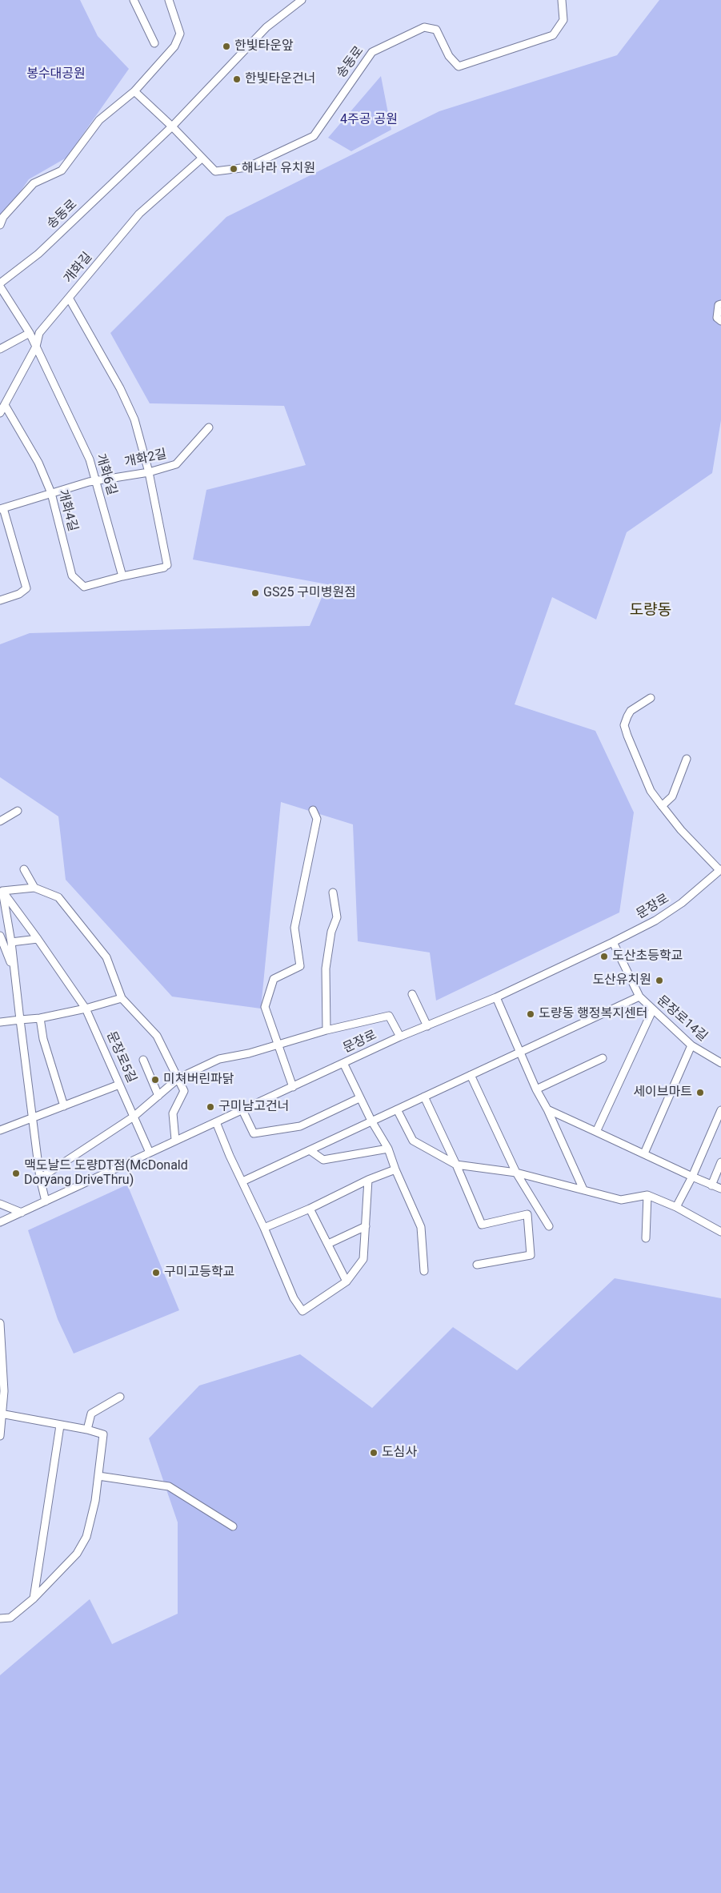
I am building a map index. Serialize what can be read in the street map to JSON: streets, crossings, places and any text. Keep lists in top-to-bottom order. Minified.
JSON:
{"streets":{"street":["송동로","개화길","개화2길","개화6길","개화4길","문장로","문장로14길","문장로5길"]},"crossings":[["송동로","개화길"],["개화길","개화6길"],["개화길","개화4길"],["개화2길","개화6길"],["개화2길","개화4길"],["개화6길","개화4길"],["문장로","문장로14길"],["문장로","문장로5길"]],"districts":["도량동"],"parks":["봉수대공원","4주공 공원"],"places":["한빛타운앞","한빛타운건너","해나라 유치원","GS25 구미병원점","도산초등학교","도산유치원","도량동 행정복지센터","미쳐버린파닭","세이브마트","구미남고건너","맥도날드 도량DT점(McDonald Doryang DriveThru)","구미고등학교","도심사"]}
